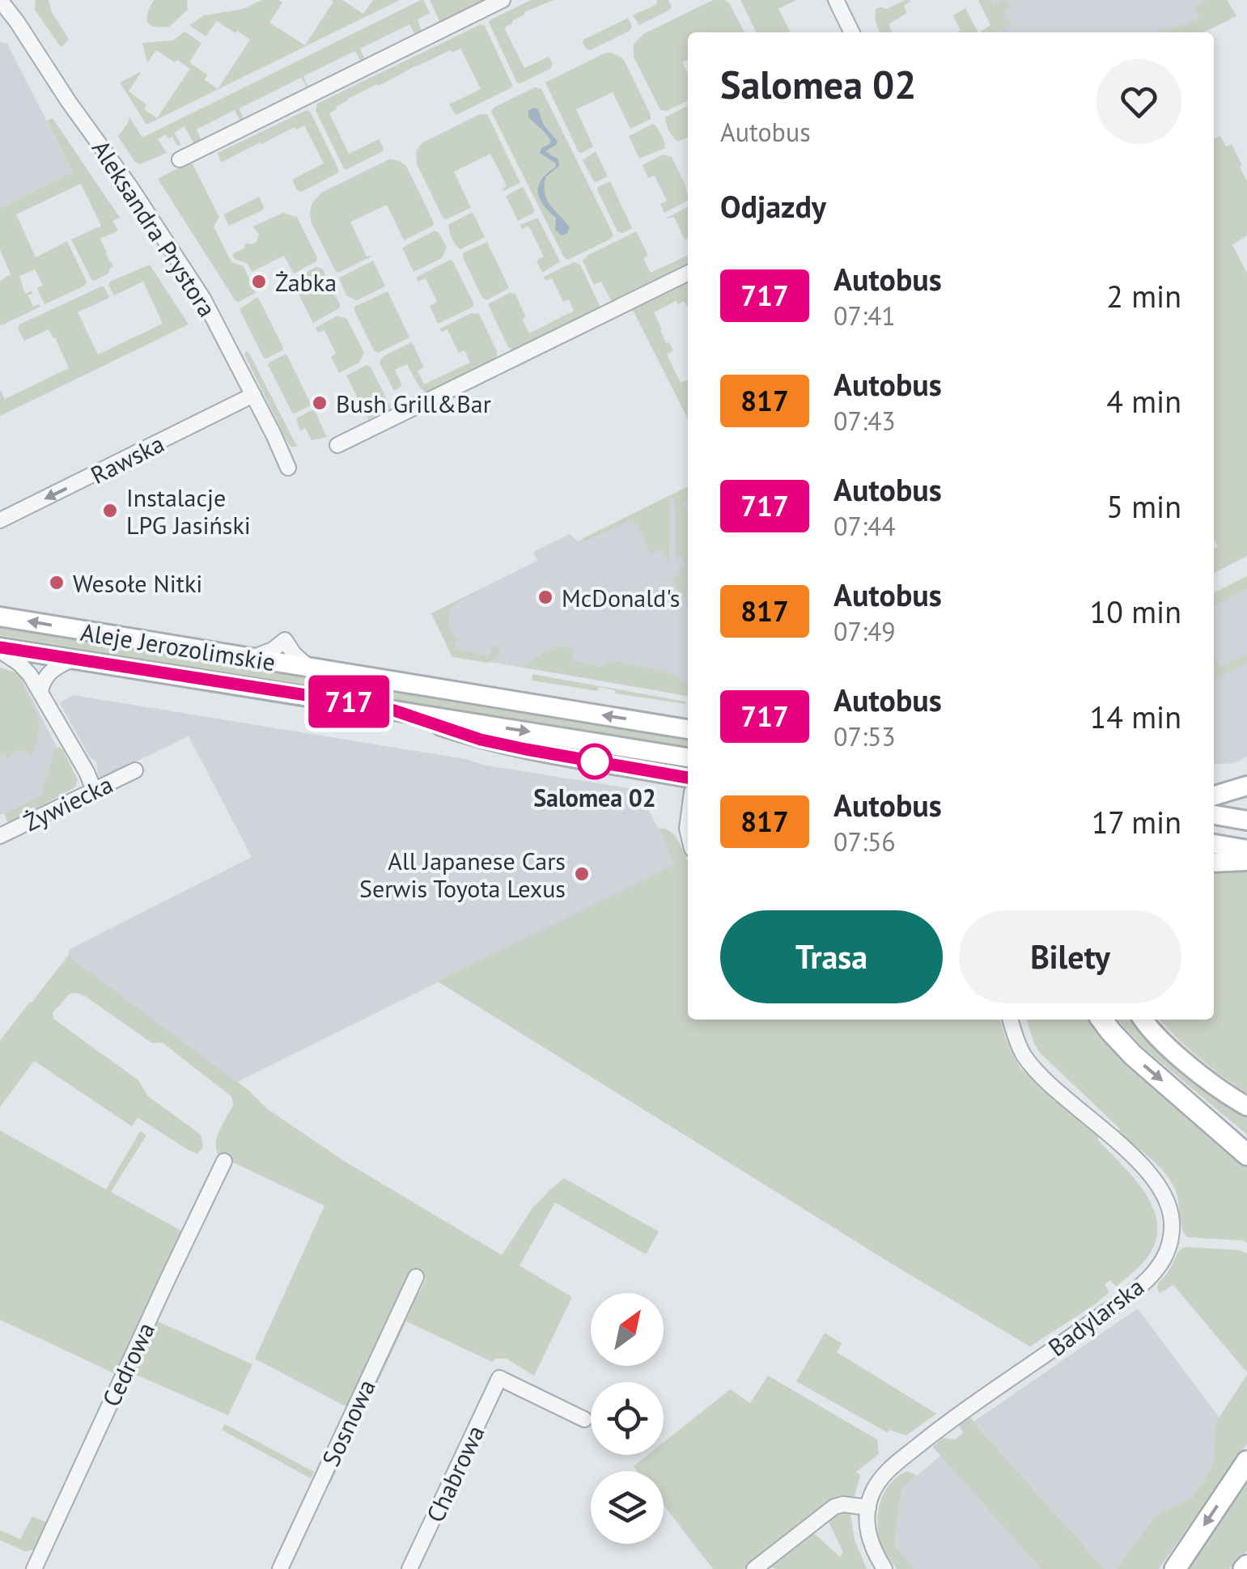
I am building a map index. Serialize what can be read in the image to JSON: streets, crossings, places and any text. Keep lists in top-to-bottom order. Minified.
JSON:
{"streets":{"main road":["Aleje Jerozolimskie"],"street":["Aleksandra Prystora","Rawska","Żywiecka","Badylarska","Cedrowa","Sosnowa","Chabrowa"]},"crossings":[["Aleksandra Prystora","Rawska"]],"one_way":["Rawska"],"places":["Żabka","Bush Grill&Bar","Instalacje LPG Jasiński","Wesołe Nitki","McDonald's","Salomea 02","All Japanese Cars Serwis Toyota Lexus"],"lines":["bus line 717"],"north":"top right","page":{"on_map":"717","heading":[["Salomea 02","Autobus"],"Odjazdy"],"list":[{"mark":"717","name":"Autobus","note":"07:41","value":"2 min"},{"mark":"817","name":"Autobus","note":"07:43","value":"4 min"},{"mark":"717","name":"Autobus","note":"07:44","value":"5 min"},{"mark":"817","name":"Autobus","note":"07:49","value":"10 min"},{"mark":"717","name":"Autobus","note":"07:53","value":"14 min"},{"mark":"817","name":"Autobus","note":"07:56","value":"17 min"}],"buttons":["Trasa","Bilety"]}}
